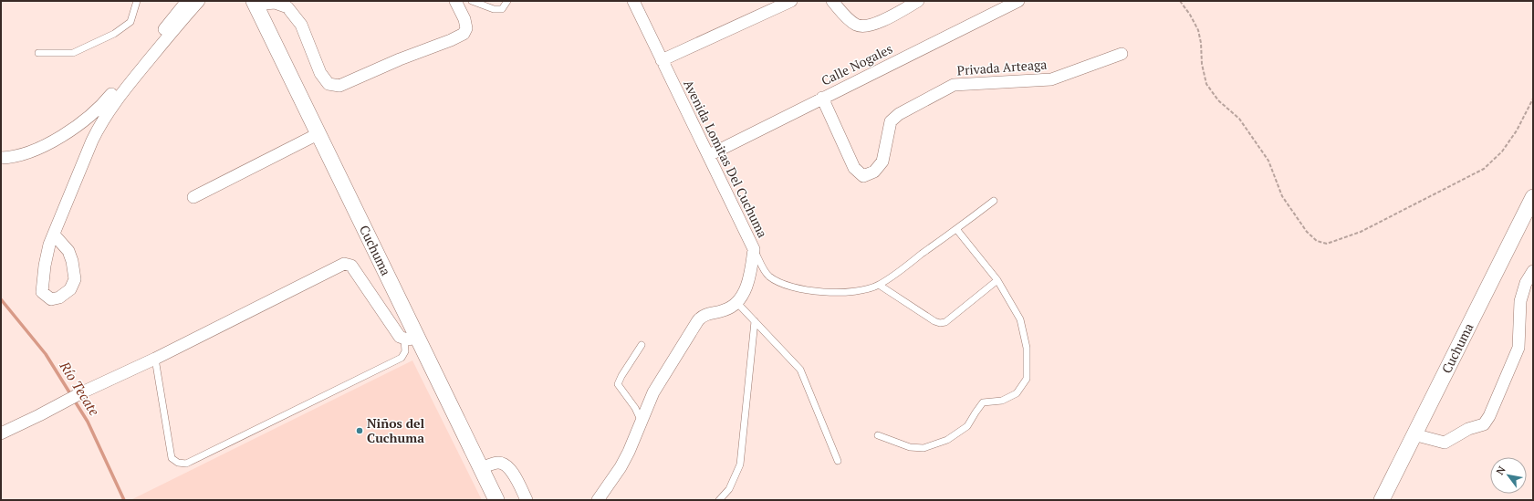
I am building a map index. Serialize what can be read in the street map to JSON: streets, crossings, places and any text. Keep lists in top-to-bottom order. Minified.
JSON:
{"streets":{"street":["Calle Nogales","Privada Arteaga","Avenida Lomitas Del Cuchuma","Cuchuma"]},"crossings":[["Calle Nogales","Privada Arteaga"],["Calle Nogales","Avenida Lomitas Del Cuchuma"]],"water":["Río Tecate"],"places":["Niños del Cuchuma"],"north":"top left"}
